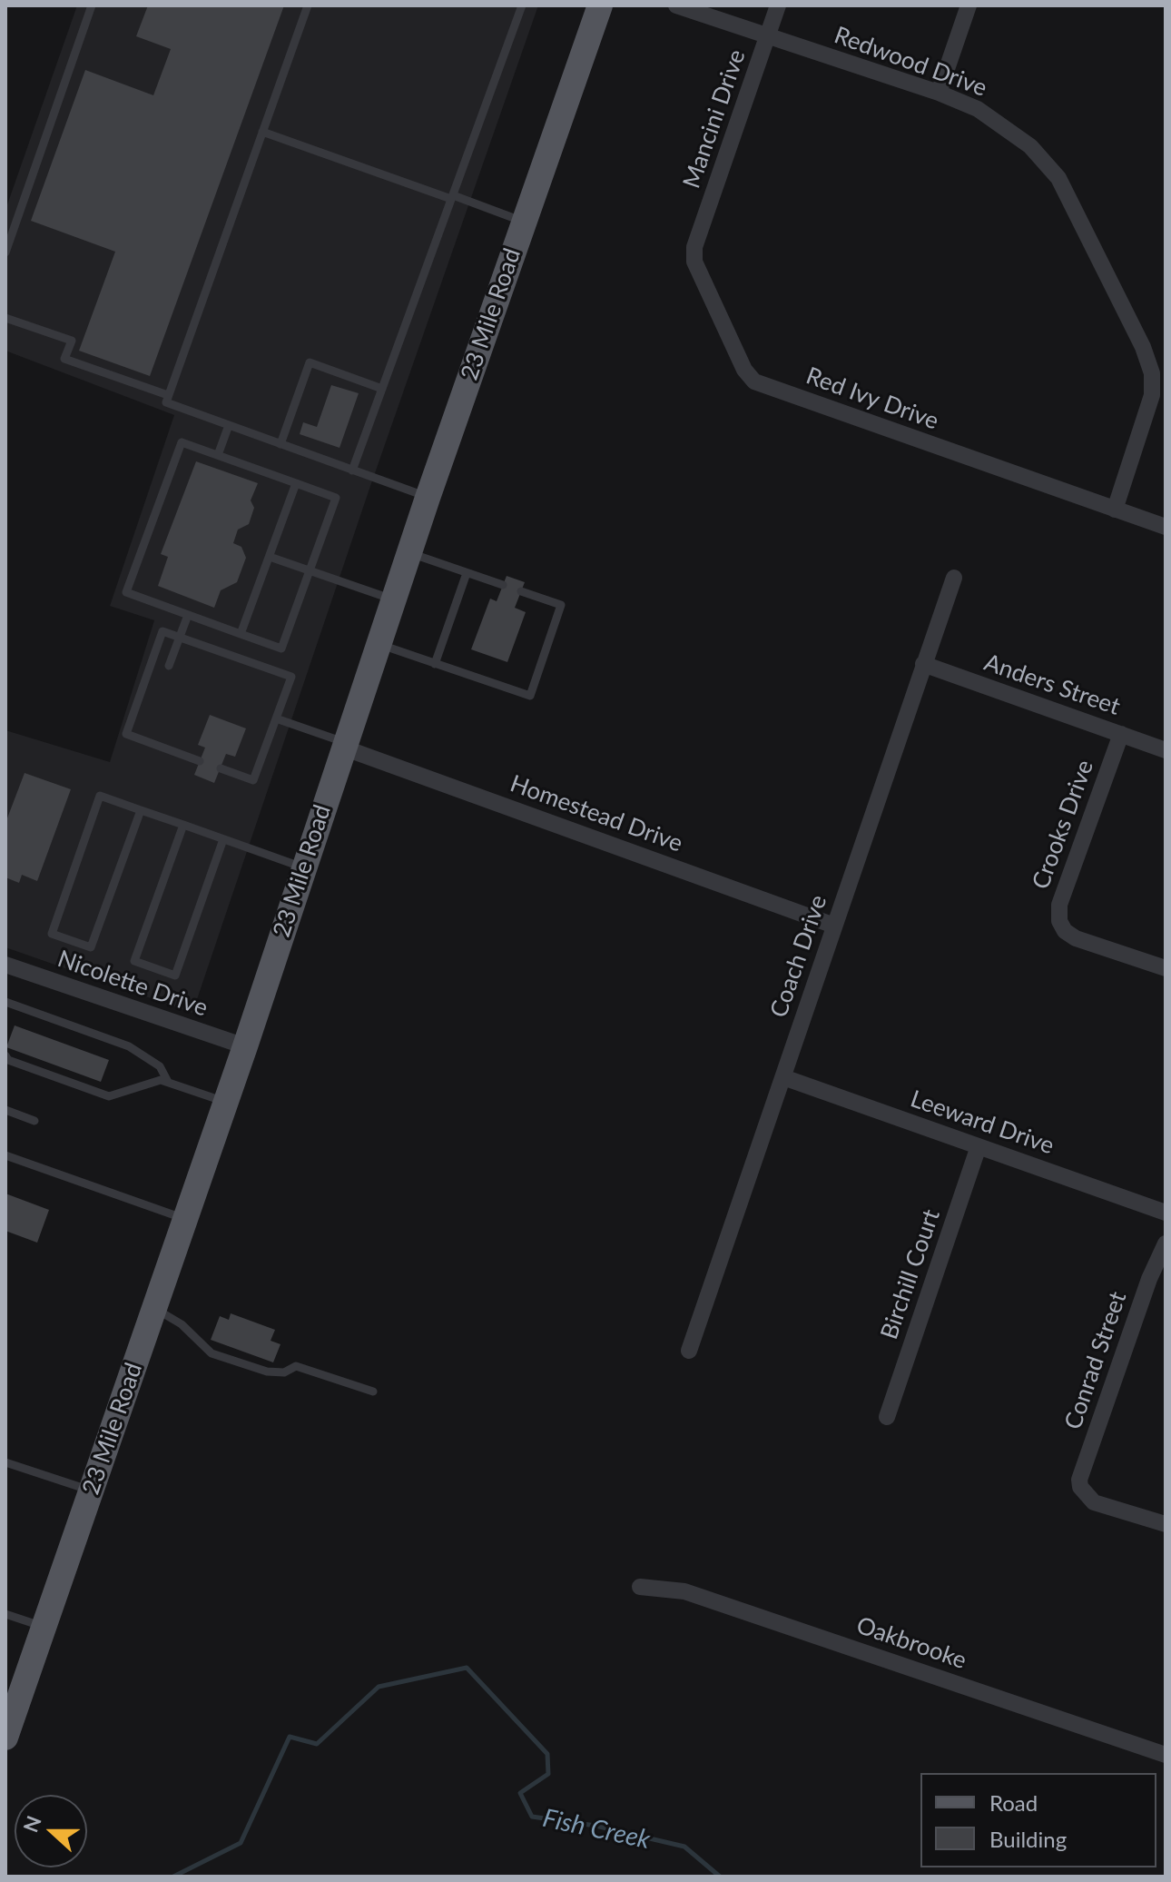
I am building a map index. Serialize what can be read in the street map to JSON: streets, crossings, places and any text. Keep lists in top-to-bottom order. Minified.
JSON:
{"streets":{"main road":["23 Mile Road"],"street":["Redwood Drive","Mancini Drive","Red Ivy Drive","Anders Street","Homestead Drive","Crooks Drive","Coach Drive","Nicolette Drive","Leeward Drive","Birchill Court","Conrad Street","Oakbrooke"]},"crossings":[["Redwood Drive","Mancini Drive"],["Redwood Drive","Red Ivy Drive"],["Mancini Drive","Red Ivy Drive"],["23 Mile Road","Homestead Drive"],["23 Mile Road","Nicolette Drive"],["Anders Street","Crooks Drive"],["Anders Street","Coach Drive"],["Homestead Drive","Coach Drive"],["Coach Drive","Leeward Drive"],["Leeward Drive","Birchill Court"]],"water":["Fish Creek"],"legend":["Road","Building"],"north":"left"}
